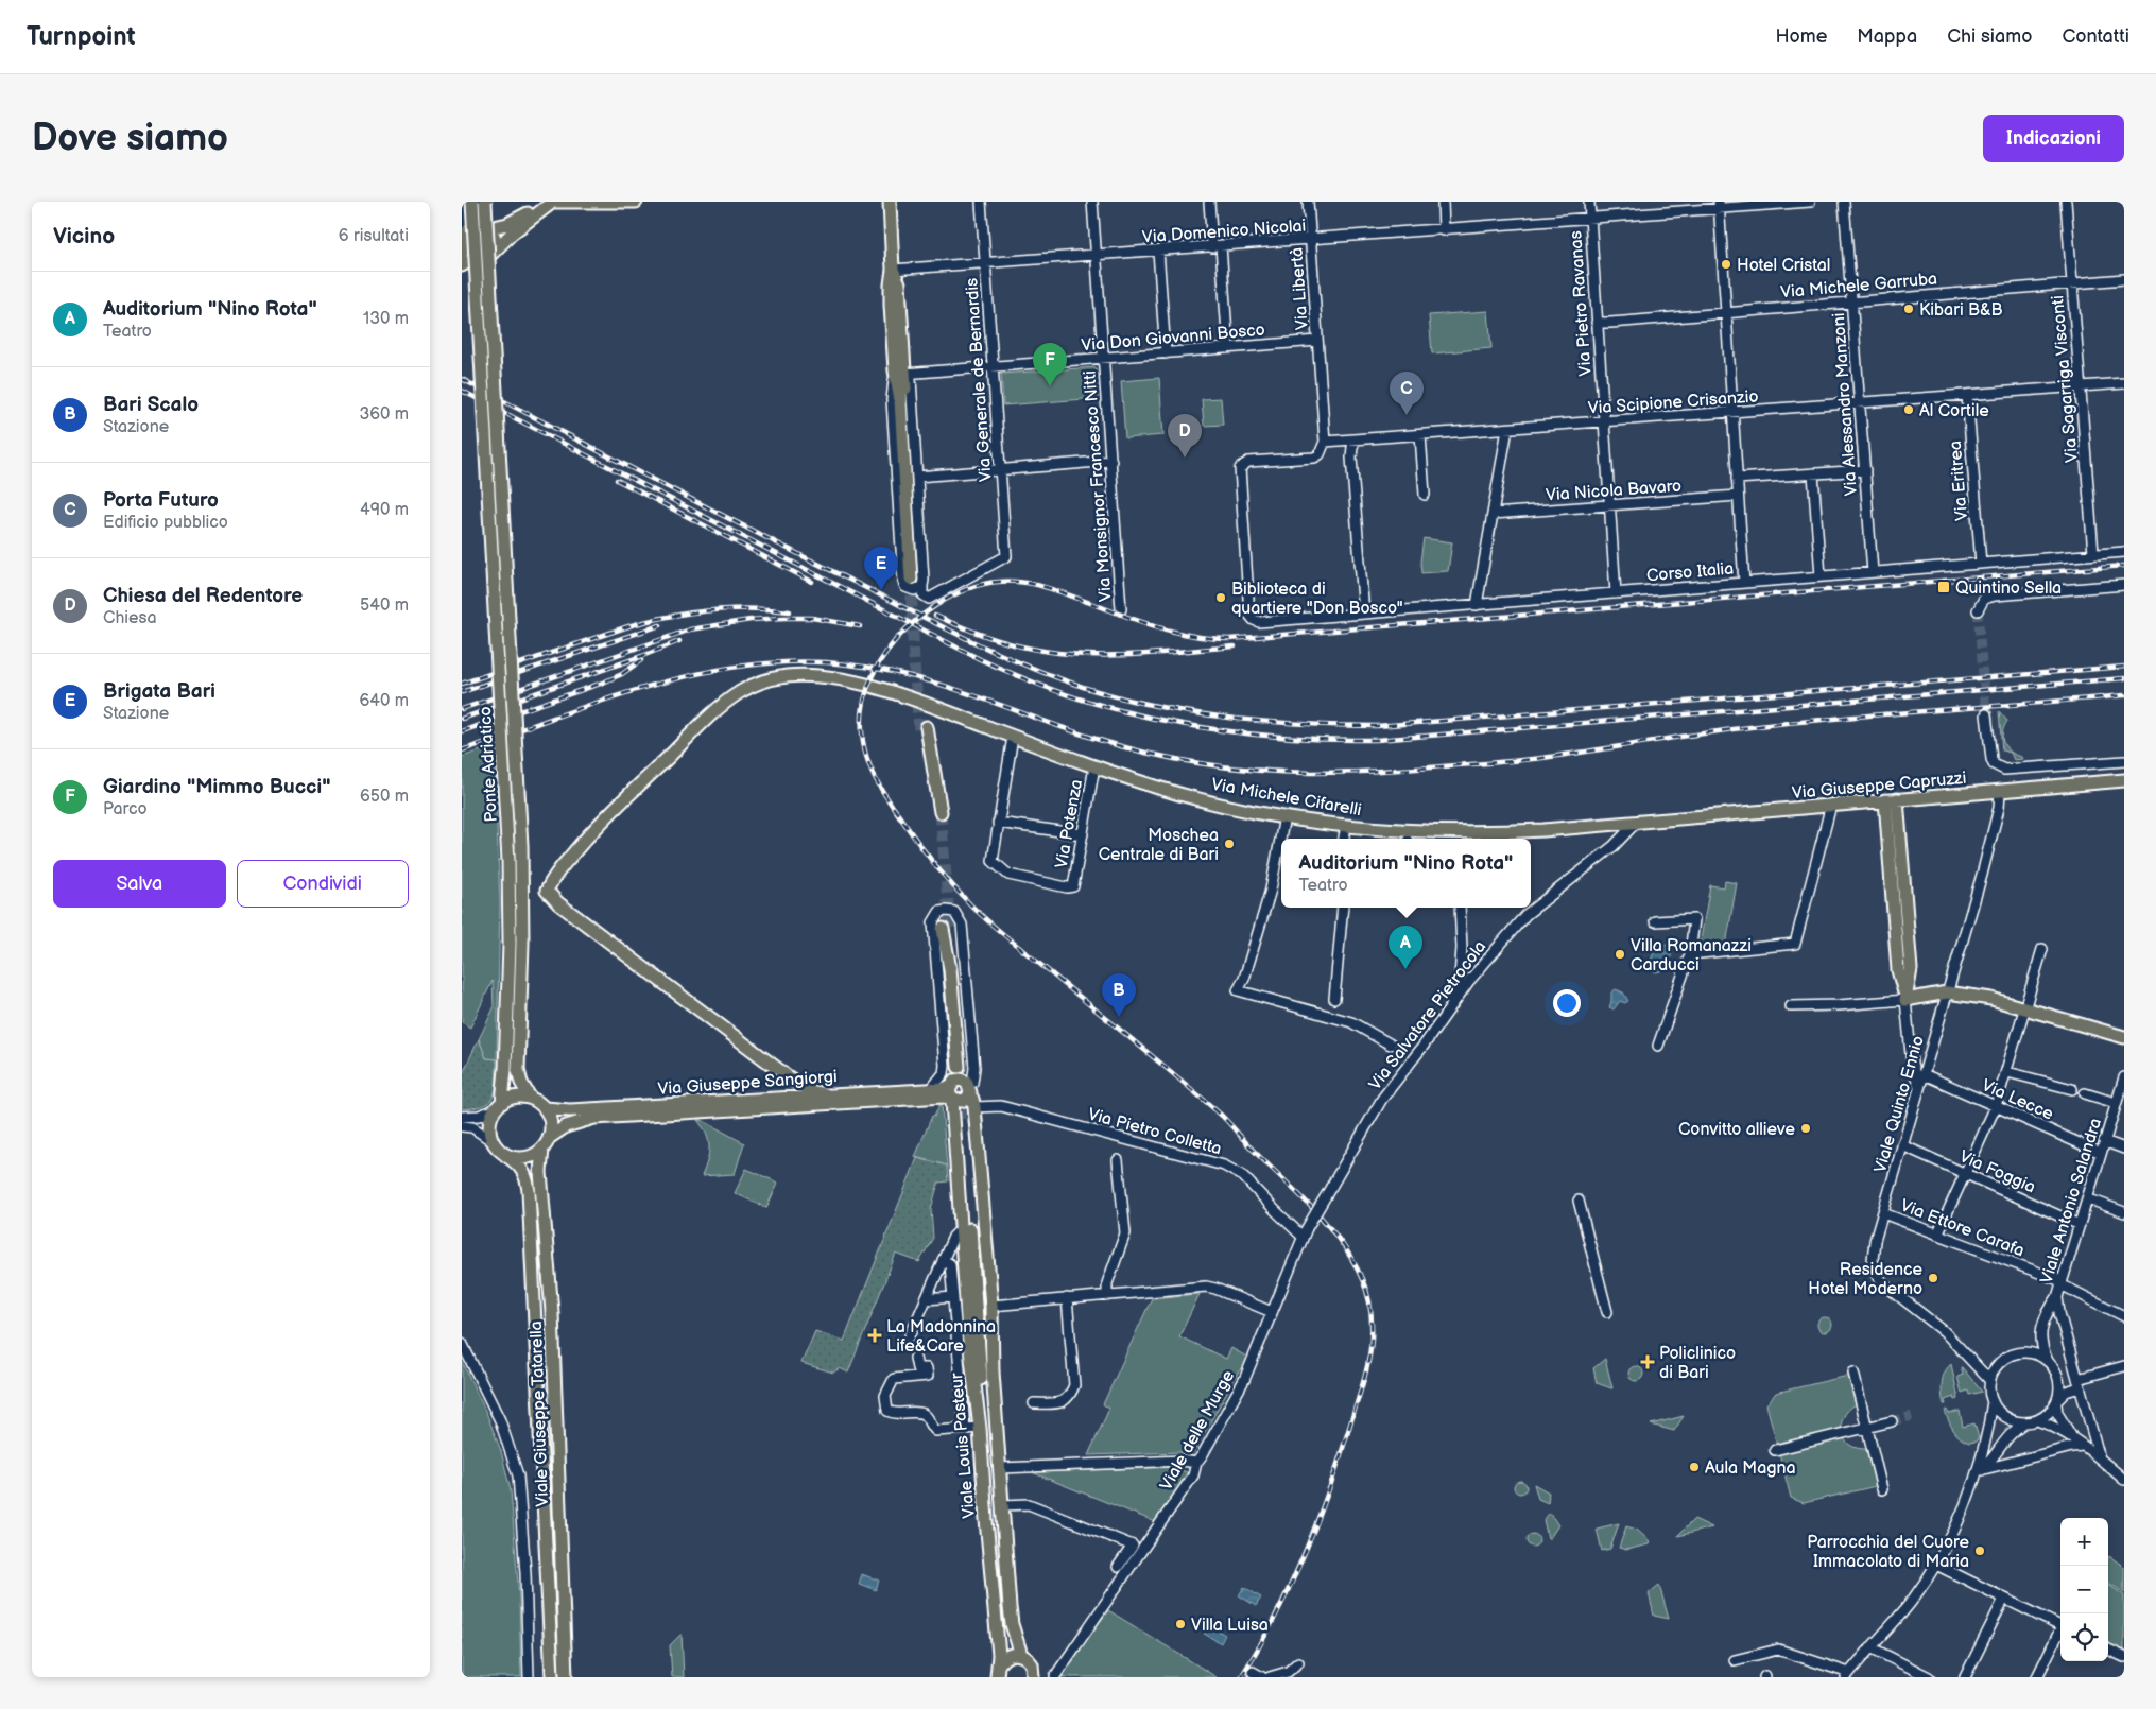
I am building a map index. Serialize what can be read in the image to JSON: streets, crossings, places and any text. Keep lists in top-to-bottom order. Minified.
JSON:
{"streets":{"main road":["Ponte Adriatico","Via Giuseppe Capruzzi","Via Michele Cifarelli","Via Giuseppe Sangiorgi","Viale Giuseppe Tatarella","Viale Louis Pasteur"],"street":["Via Domenico Nicolai","Via Michele Garruba","Via Libertà","Via Pietro Ravanas","Via Don Giovanni Bosco","Via Sagarriga Visconti","Via Generale de Bernardis","Via Scipione Crisanzio","Via Alessandro Manzoni","Via Eritrea","Via Monsignor Francesco Nitti","Via Nicola Bavaro","Corso Italia","Via Potenza","Via Salvatore Pietrocola","Via Lecce","Viale Quinto Ennio","Via Pietro Colletta","Via Foggia","Viale Antonio Salandra","Via Ettore Carafa","Viale delle Murge"]},"crossings":[["Via Domenico Nicolai","Via Libertà"],["Via Domenico Nicolai","Via Pietro Ravanas"],["Via Domenico Nicolai","Via Generale de Bernardis"],["Via Domenico Nicolai","Via Monsignor Francesco Nitti"],["Via Michele Garruba","Via Pietro Ravanas"],["Via Michele Garruba","Via Sagarriga Visconti"],["Via Michele Garruba","Via Alessandro Manzoni"],["Via Libertà","Via Don Giovanni Bosco"],["Via Libertà","Via Scipione Crisanzio"],["Via Libertà","Corso Italia"],["Via Pietro Ravanas","Via Scipione Crisanzio"],["Via Pietro Ravanas","Via Nicola Bavaro"],["Via Pietro Ravanas","Corso Italia"],["Via Don Giovanni Bosco","Via Generale de Bernardis"],["Via Don Giovanni Bosco","Via Monsignor Francesco Nitti"],["Via Sagarriga Visconti","Via Scipione Crisanzio"],["Via Sagarriga Visconti","Corso Italia"],["Via Scipione Crisanzio","Via Alessandro Manzoni"],["Via Scipione Crisanzio","Via Eritrea"],["Via Scipione Crisanzio","Corso Italia"],["Via Alessandro Manzoni","Corso Italia"],["Via Eritrea","Corso Italia"],["Ponte Adriatico","Via Giuseppe Sangiorgi"],["Ponte Adriatico","Viale Giuseppe Tatarella"],["Via Giuseppe Capruzzi","Via Michele Cifarelli"],["Via Giuseppe Capruzzi","Via Salvatore Pietrocola"],["Via Giuseppe Capruzzi","Viale Quinto Ennio"],["Via Michele Cifarelli","Via Potenza"],["Via Michele Cifarelli","Via Salvatore Pietrocola"],["Via Salvatore Pietrocola","Via Pietro Colletta"],["Via Salvatore Pietrocola","Viale delle Murge"],["Via Giuseppe Sangiorgi","Viale Giuseppe Tatarella"],["Via Giuseppe Sangiorgi","Viale Louis Pasteur"],["Via Lecce","Viale Quinto Ennio"],["Via Lecce","Viale Antonio Salandra"],["Viale Quinto Ennio","Via Foggia"],["Viale Quinto Ennio","Viale Antonio Salandra"],["Viale Quinto Ennio","Via Ettore Carafa"],["Via Pietro Colletta","Viale delle Murge"],["Via Pietro Colletta","Viale Louis Pasteur"],["Via Foggia","Viale Antonio Salandra"],["Viale Antonio Salandra","Via Ettore Carafa"]],"places":{"other":["Hotel Cristal","Kibari B&B","Al Cortile","Biblioteca di quartiere \"Don Bosco\"","Moschea Centrale di Bari","Villa Romanazzi Carducci","Convitto allieve","Residence Hotel Moderno","Aula Magna","Parrocchia del Cuore Immacolato di Maria","Villa Luisa"],"transit":["Quintino Sella"],"health":["La Madonnina Life&Care","Policlinico di Bari"]},"page":{"header":"Turnpoint","nav":["Home","Mappa","Chi siamo","Contatti"],"buttons":["Indicazioni",["Salva","Condividi"]],"title":"Dove siamo","heading":["Vicino","6 risultati"],"list":[{"mark":"A","name":"Auditorium \"Nino Rota\"","note":"Teatro","value":"130 m"},{"mark":"B","name":"Bari Scalo","note":"Stazione","value":"360 m"},{"mark":"C","name":"Porta Futuro","note":"Edificio pubblico","value":"490 m"},{"mark":"D","name":"Chiesa del Redentore","note":"Chiesa","value":"540 m"},{"mark":"E","name":"Brigata Bari","note":"Stazione","value":"640 m"},{"mark":"F","name":"Giardino \"Mimmo Bucci\"","note":"Parco","value":"650 m"}],"pins":["F","C","D","E","A","B"],"popup":["Auditorium \"Nino Rota\"","Teatro"],"map_buttons":["+","−"]}}
